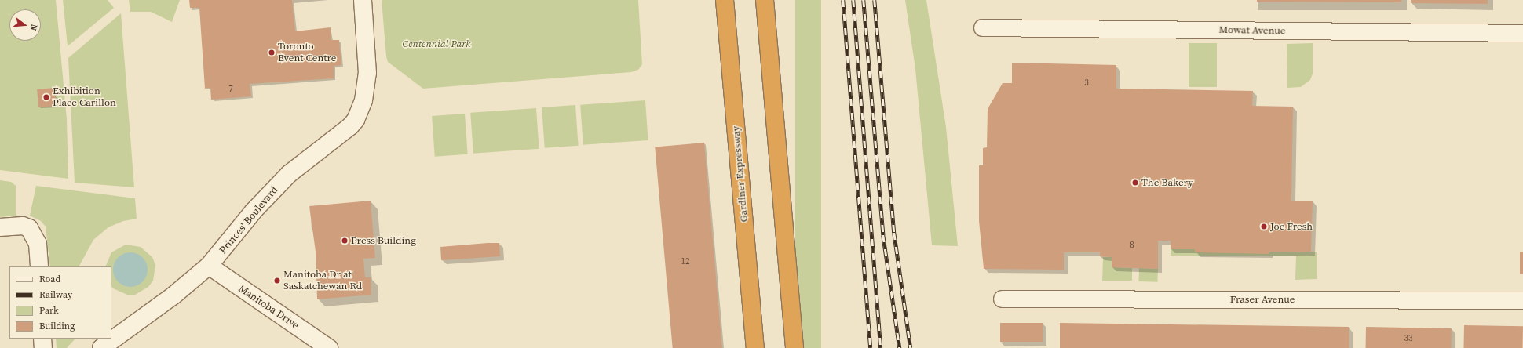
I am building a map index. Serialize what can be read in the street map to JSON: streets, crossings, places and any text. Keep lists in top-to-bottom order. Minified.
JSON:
{"streets":{"highway":["Gardiner Expressway"],"street":["Mowat Avenue","Princes' Boulevard","Fraser Avenue","Manitoba Drive"]},"crossings":[["Princes' Boulevard","Manitoba Drive"]],"parks":["Centennial Park"],"places":["Toronto Event Centre","Exhibition Place Carillon","The Bakery","Joe Fresh","Press Building","Manitoba Dr at Saskatchewan Rd"],"house_numbers":["3","7","8","12","33"],"legend":["Road","Railway","Park","Building"],"north":"right"}
